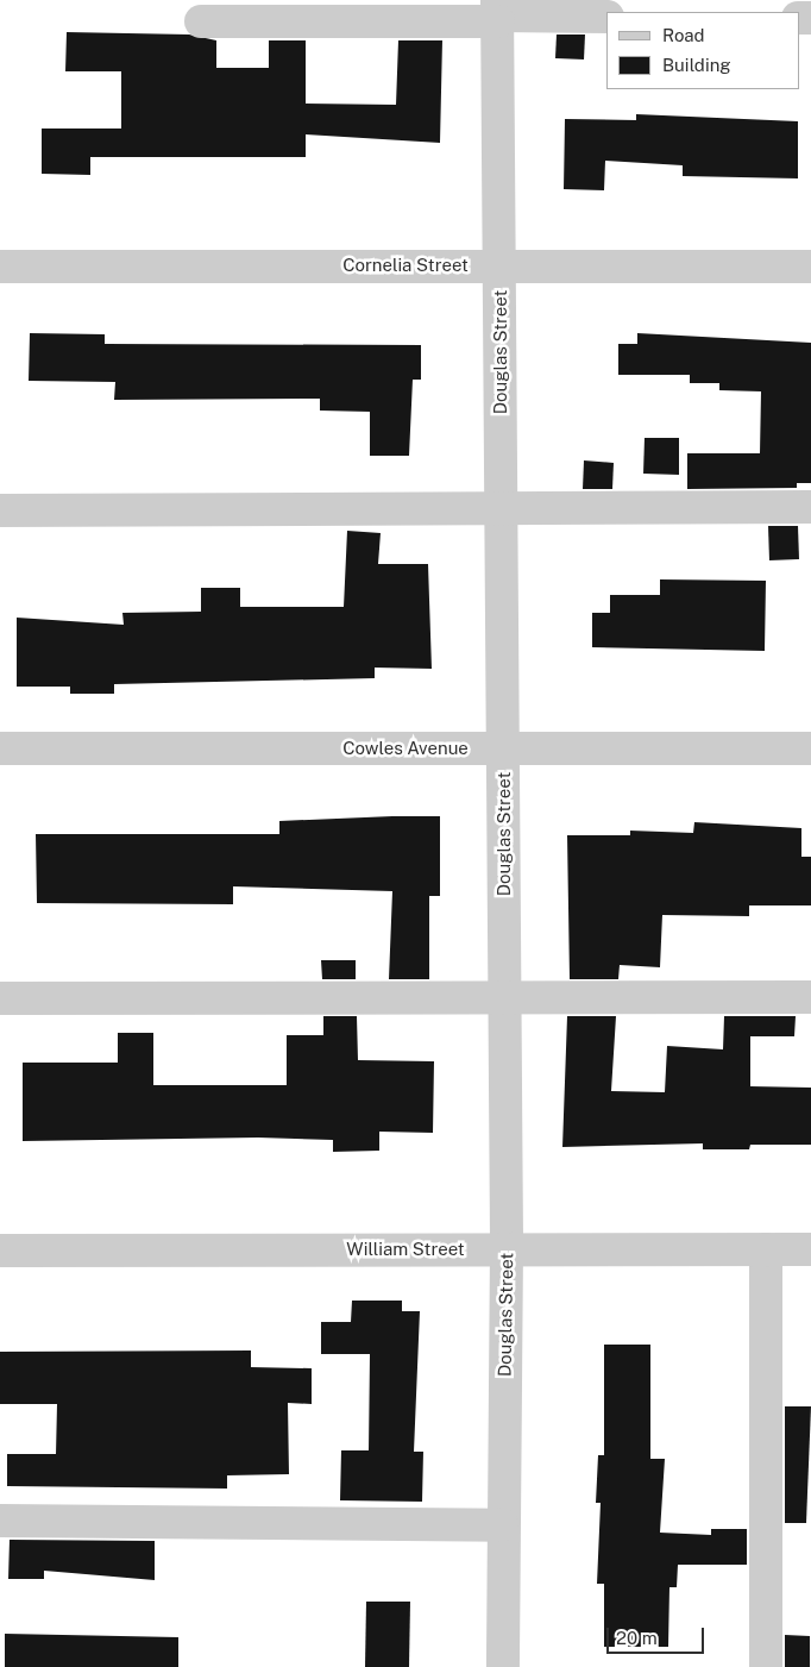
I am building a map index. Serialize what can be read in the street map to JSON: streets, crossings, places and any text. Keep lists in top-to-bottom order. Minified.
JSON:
{"streets":{"street":["Cornelia Street","Douglas Street","Cowles Avenue","William Street"]},"crossings":[["Cornelia Street","Douglas Street"],["Douglas Street","Cowles Avenue"],["Douglas Street","William Street"]],"legend":["Road","Building"],"scale_bar":"20 m"}
